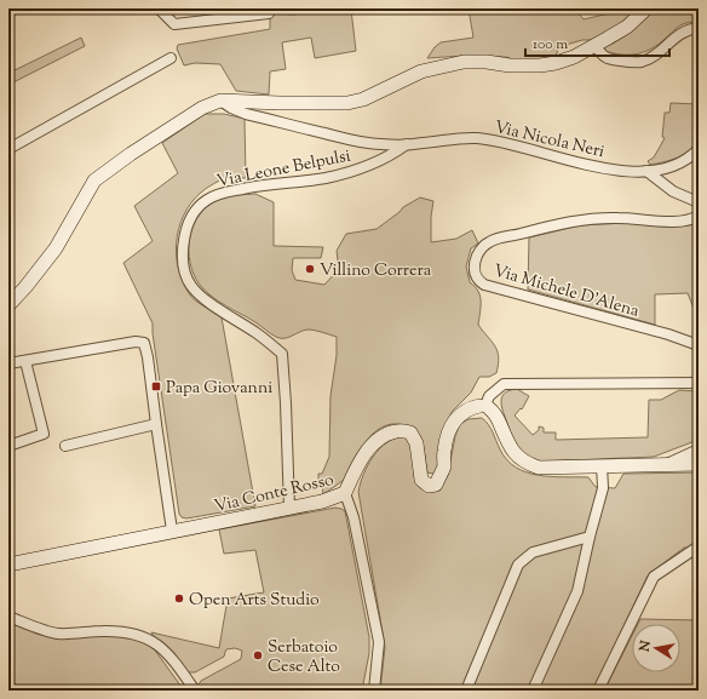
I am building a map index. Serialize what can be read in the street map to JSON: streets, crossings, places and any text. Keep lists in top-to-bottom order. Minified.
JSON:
{"streets":{"street":["Via Nicola Neri","Via Leone Belpulsi","Via Michele D'Alena","Via Conte Rosso"]},"crossings":[["Via Nicola Neri","Via Leone Belpulsi"],["Via Leone Belpulsi","Via Conte Rosso"]],"places":{"other":["Villino Correra","Open Arts Studio","Serbatoio Cese Alto"],"transit":["Papa Giovanni"]},"scale_bar":"100 m","north":"left"}
